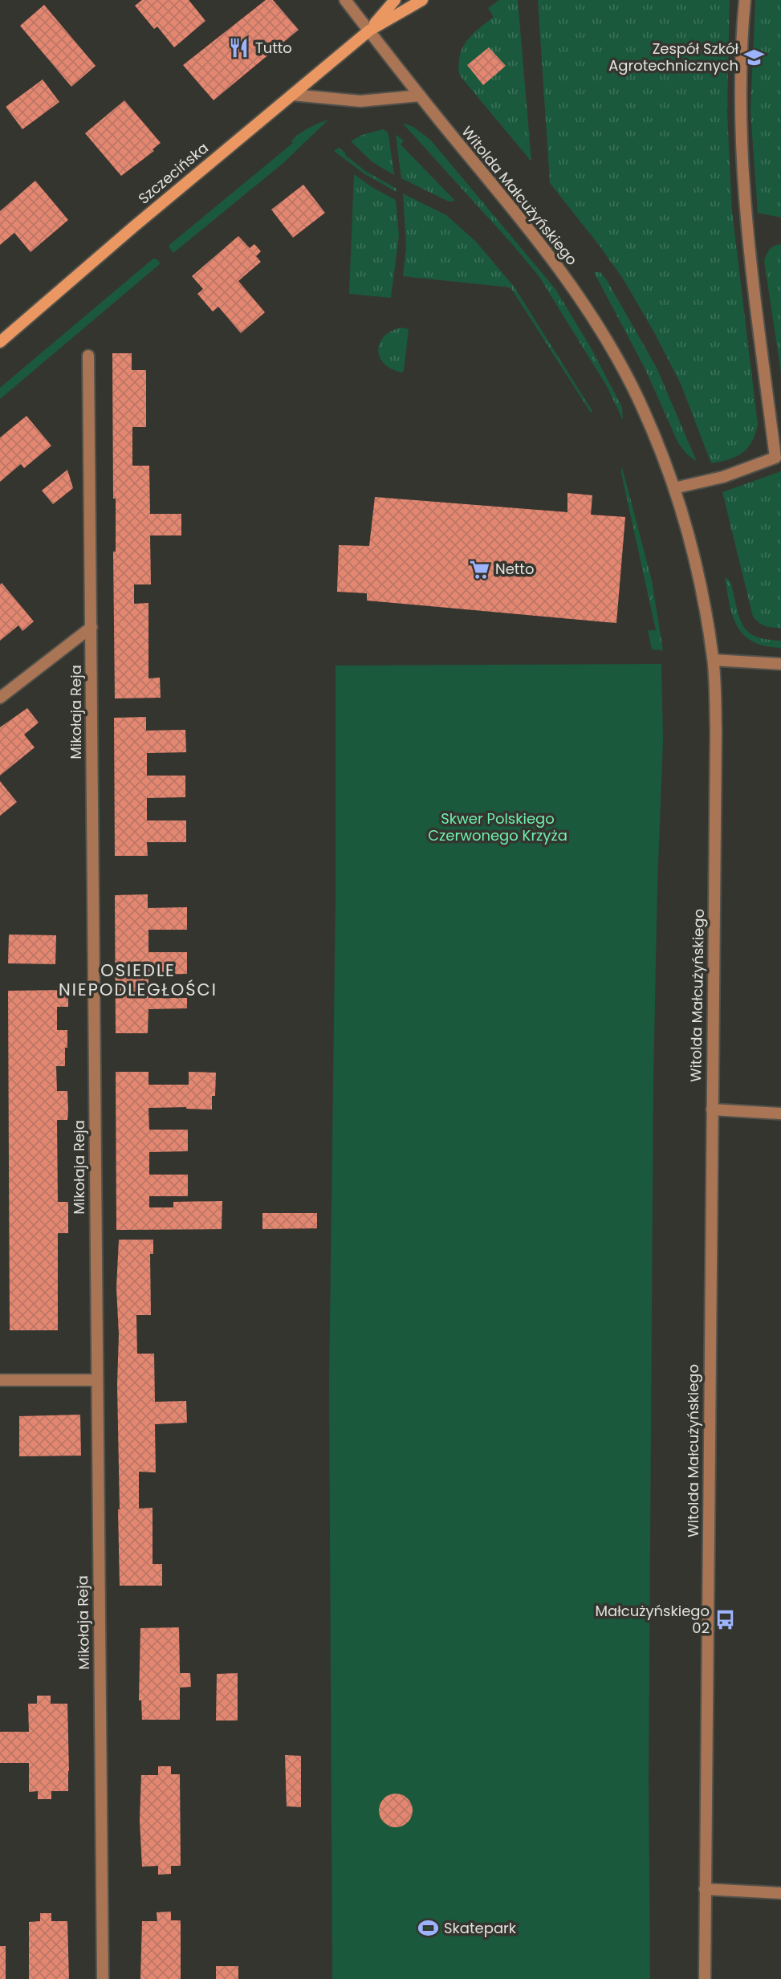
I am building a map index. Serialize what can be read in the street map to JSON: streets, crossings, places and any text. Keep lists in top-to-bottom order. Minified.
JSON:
{"streets":{"street":["Szczecińska","Witolda Małcużyńskiego","Mikołaja Reja"]},"crossings":[["Szczecińska","Witolda Małcużyńskiego"]],"districts":["OSIEDLE NIEPODLEGŁOŚCI"],"parks":["Skwer Polskiego Czerwonego Krzyża"],"places":{"restaurant":["Tutto"],"school or university":["Zespół Szkół Agrotechnicznych"],"supermarket":["Netto"],"bus stop":["Małcużyńskiego 02"],"sports":["Skatepark"]}}
